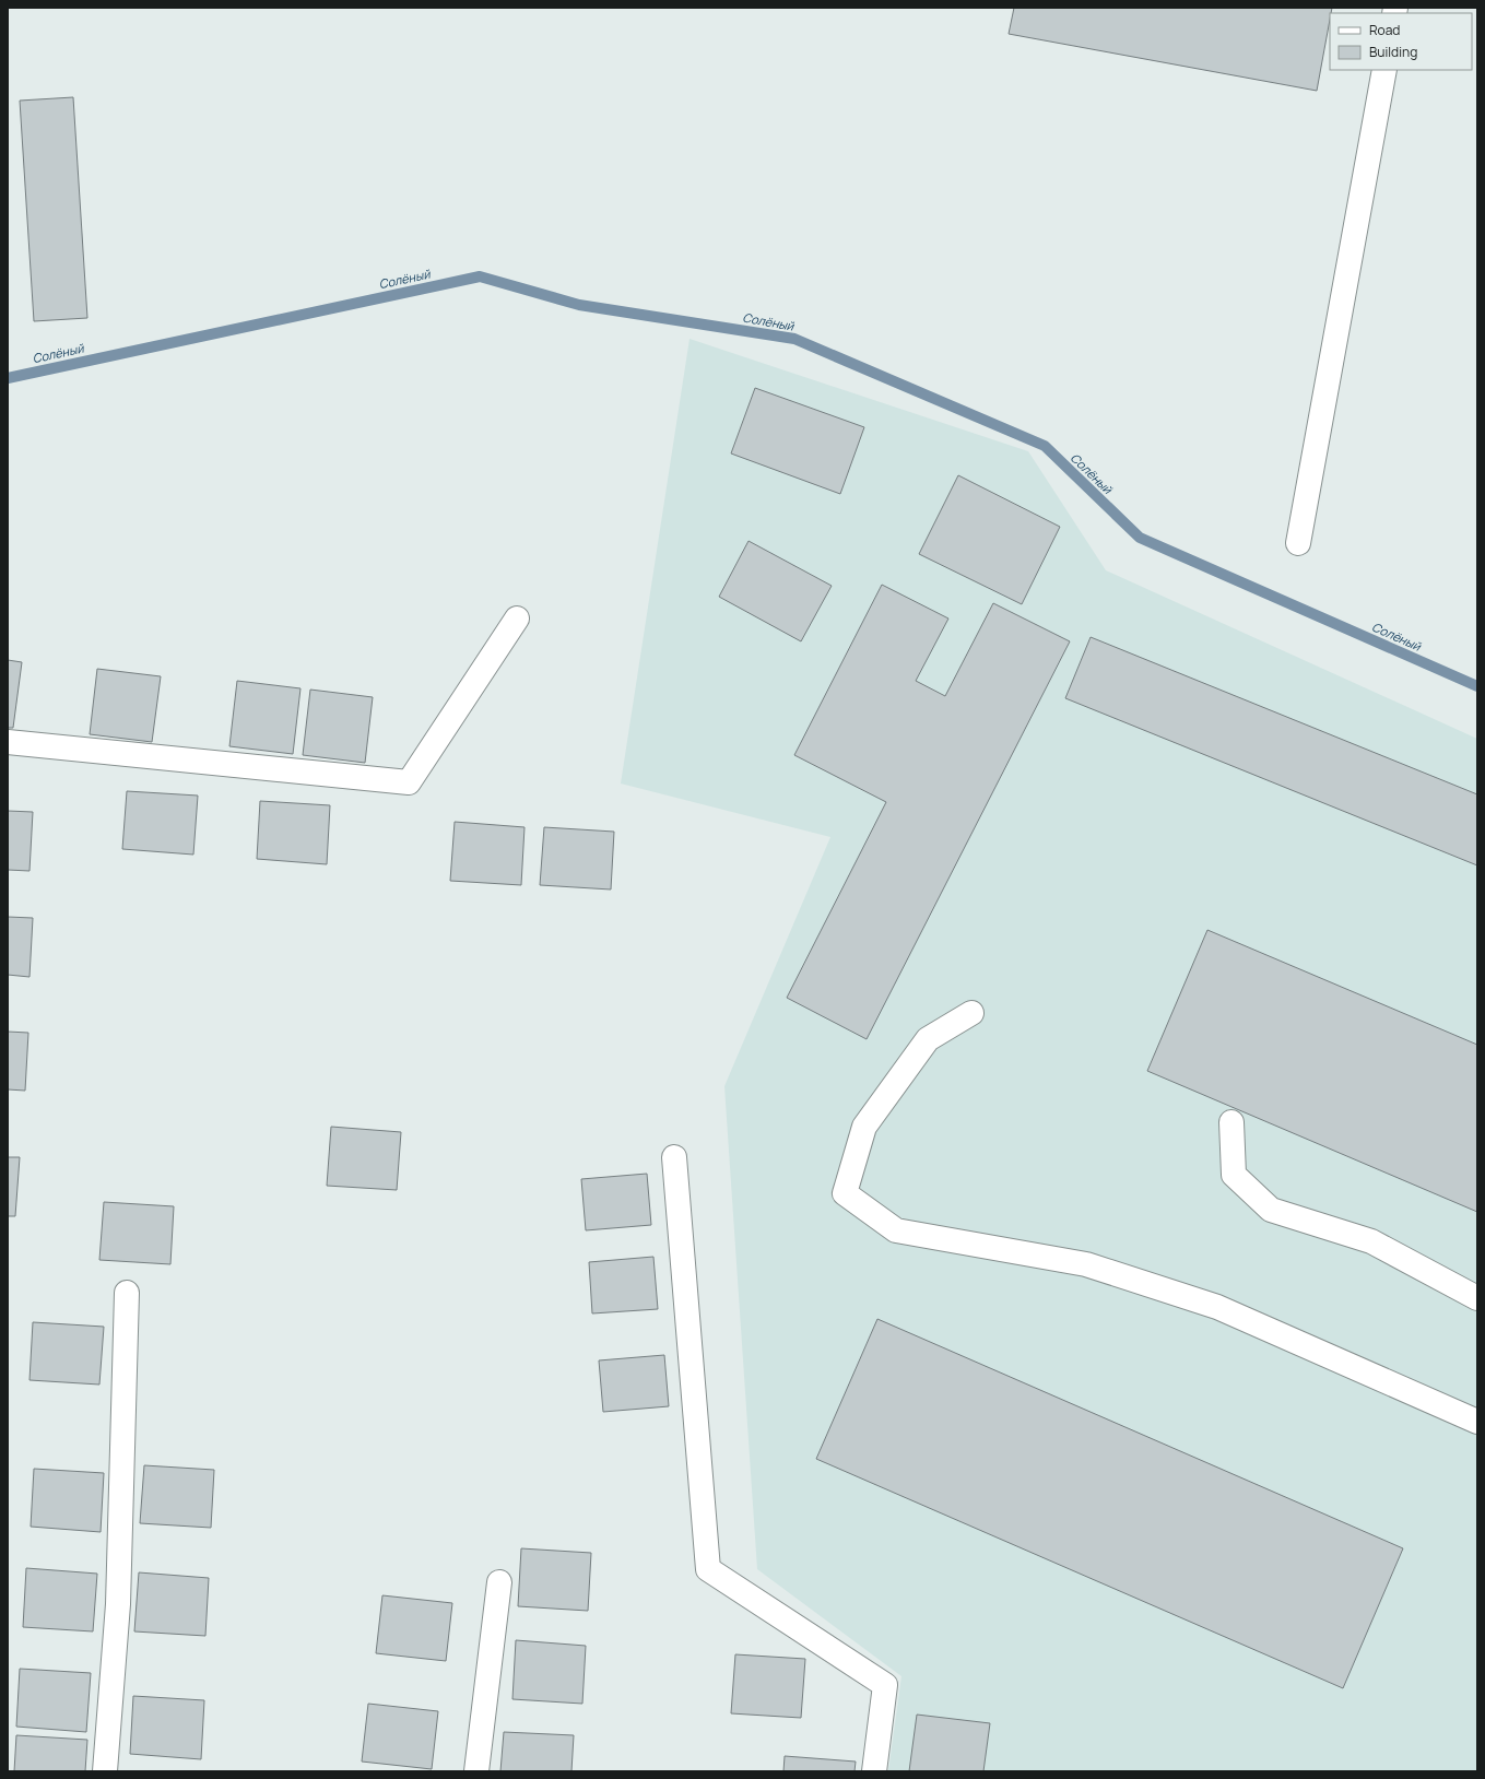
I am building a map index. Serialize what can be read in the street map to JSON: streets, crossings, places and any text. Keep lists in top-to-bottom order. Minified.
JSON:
{"water":["Солёный"],"legend":["Road","Building"]}
